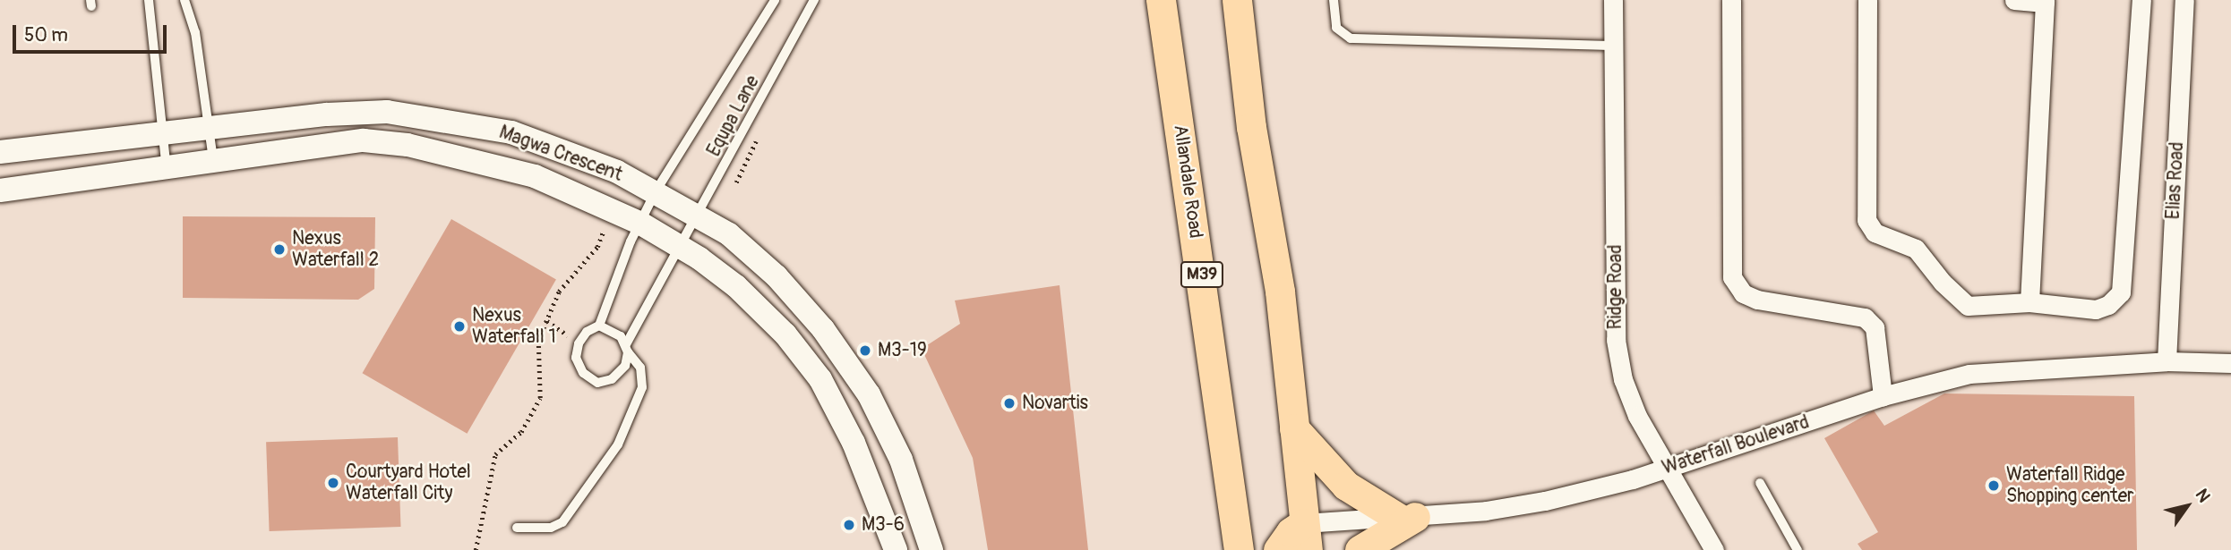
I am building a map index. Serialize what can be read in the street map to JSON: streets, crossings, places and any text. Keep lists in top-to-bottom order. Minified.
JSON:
{"streets":{"main road":["Allandale Road","M39"],"street":["Magwa Crescent","Elias Road","Ridge Road","Waterfall Boulevard"],"lane":["Equpa Lane"]},"crossings":[["Equpa Lane","Magwa Crescent"],["Elias Road","Waterfall Boulevard"],["Ridge Road","Waterfall Boulevard"]],"places":["Nexus Waterfall 2","Nexus Waterfall 1","M3-19","Novartis","Courtyard Hotel Waterfall City","Waterfall Ridge Shopping center","M3-6"],"scale_bar":"50 m","north":"top right"}
